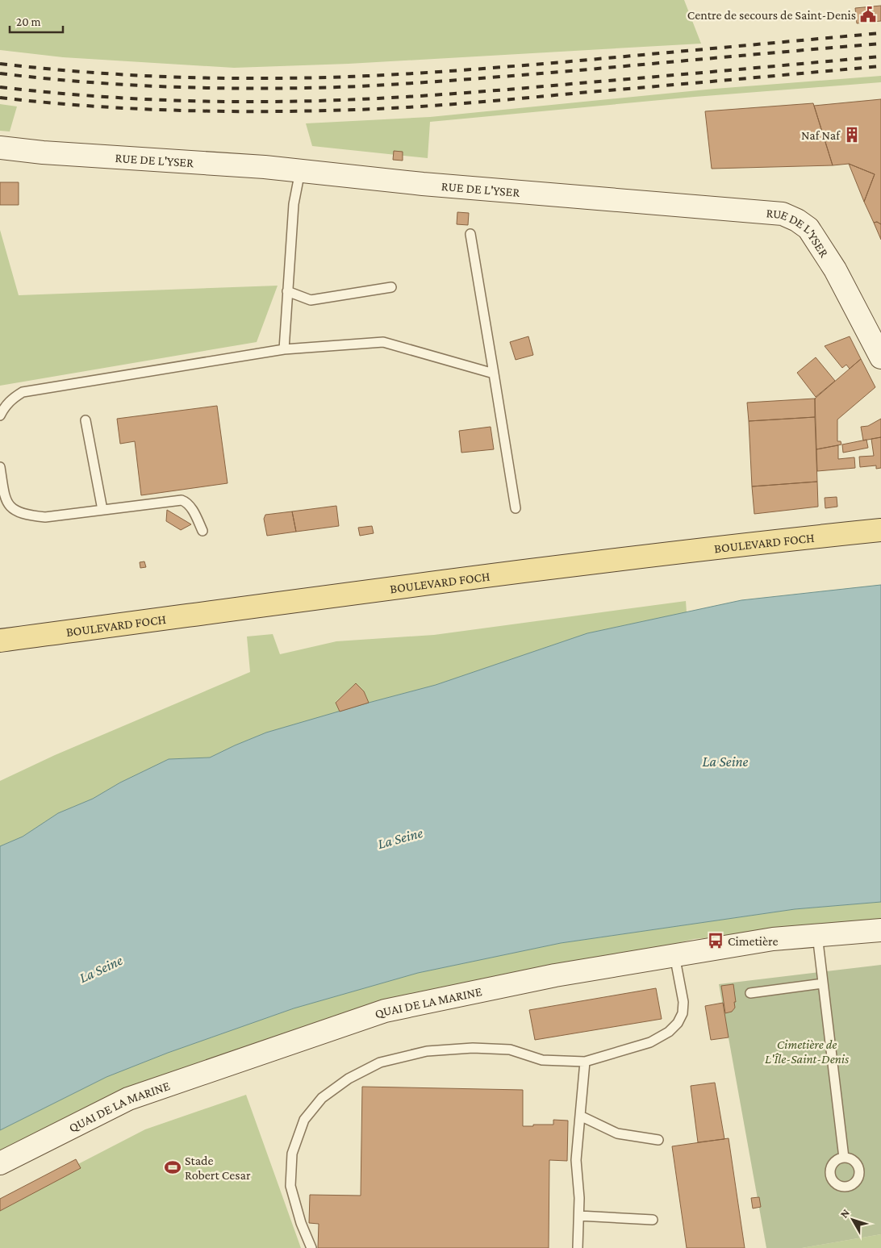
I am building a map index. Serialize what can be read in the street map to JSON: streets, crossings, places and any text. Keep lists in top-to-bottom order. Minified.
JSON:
{"streets":{"main road":["BOULEVARD FOCH"],"street":["RUE DE L'YSER","QUAI DE LA MARINE"]},"water":["La Seine"],"parks":["Cimetière de L'Île-Saint-Denis"],"places":{"public building":["Centre de secours de Saint-Denis"],"building":["Naf Naf"],"bus stop":["Cimetière"],"sports":["Stade Robert Cesar"]},"scale_bar":"20 m","north":"top left"}
